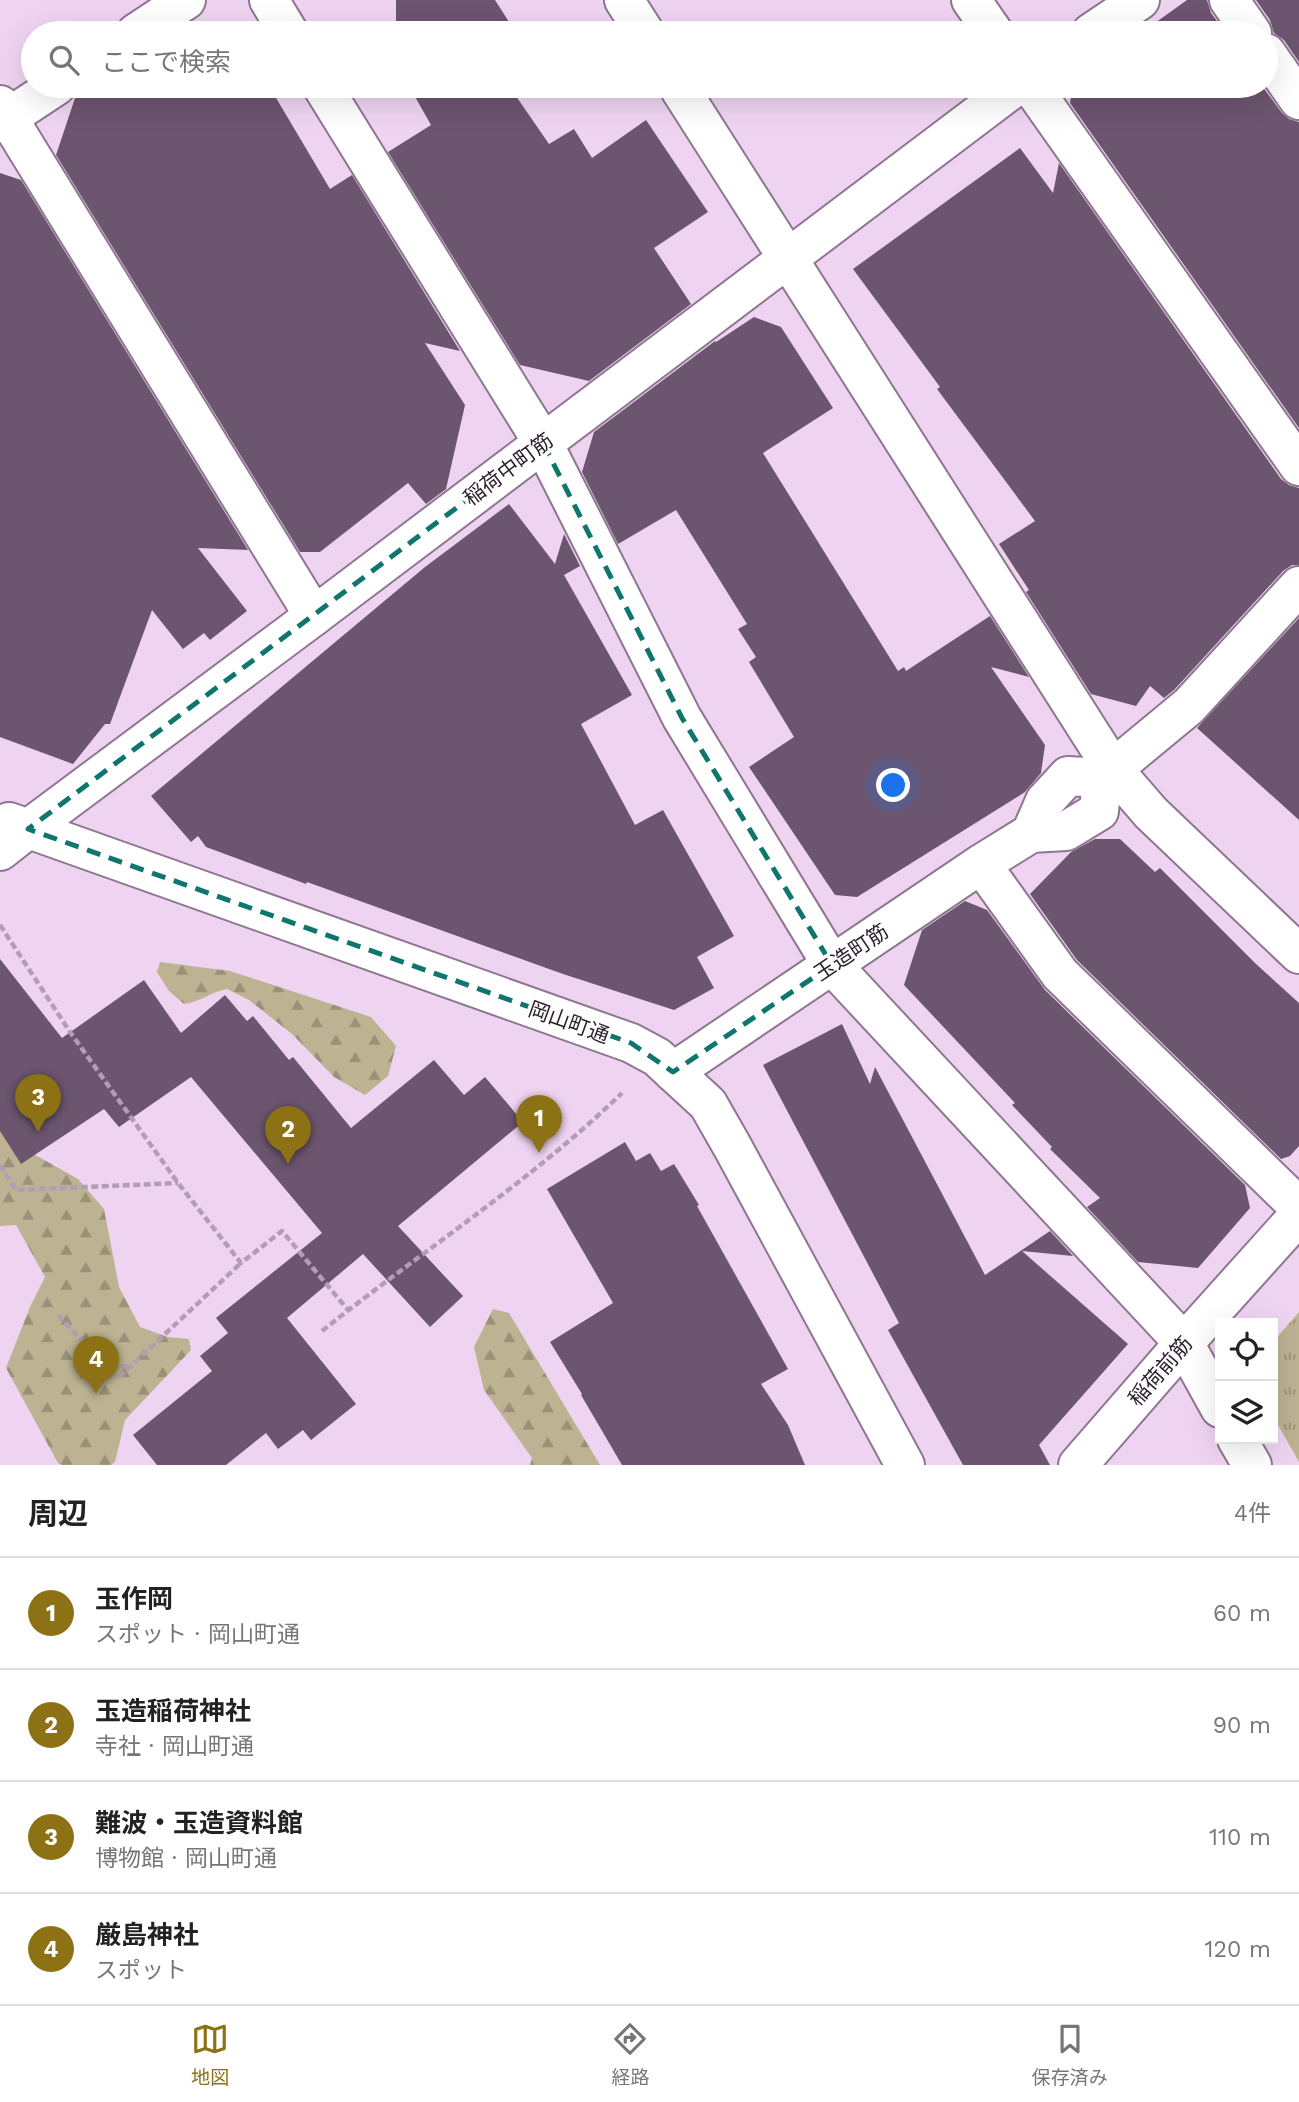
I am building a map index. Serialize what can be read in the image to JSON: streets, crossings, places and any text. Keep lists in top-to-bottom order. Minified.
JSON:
{"streets":{"street":["稲荷中町筋","玉造町筋","岡山町通","稲荷前筋"]},"crossings":[["稲荷中町筋","岡山町通"],["玉造町筋","岡山町通"]],"page":{"search":"ここで検索","pins":["3","1","2","4"],"heading":["周辺","4件"],"list":[{"mark":"1","name":"玉作岡","note":"スポット · 岡山町通","value":"60 m"},{"mark":"2","name":"玉造稲荷神社","note":"寺社 · 岡山町通","value":"90 m"},{"mark":"3","name":"難波・玉造資料館","note":"博物館 · 岡山町通","value":"110 m"},{"mark":"4","name":"厳島神社","note":"スポット","value":"120 m"}],"nav":["地図","経路","保存済み"]}}
